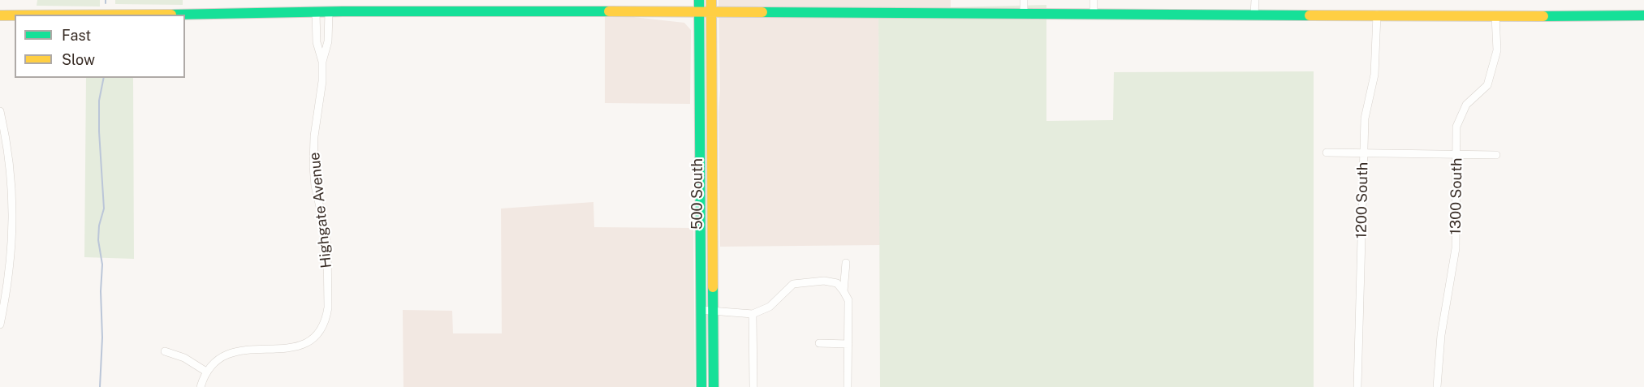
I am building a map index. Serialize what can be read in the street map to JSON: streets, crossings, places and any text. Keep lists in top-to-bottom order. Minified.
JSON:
{"streets":{"street":["500 South","1300 South","1200 South","Highgate Avenue"]},"legend":["Fast","Slow"]}
